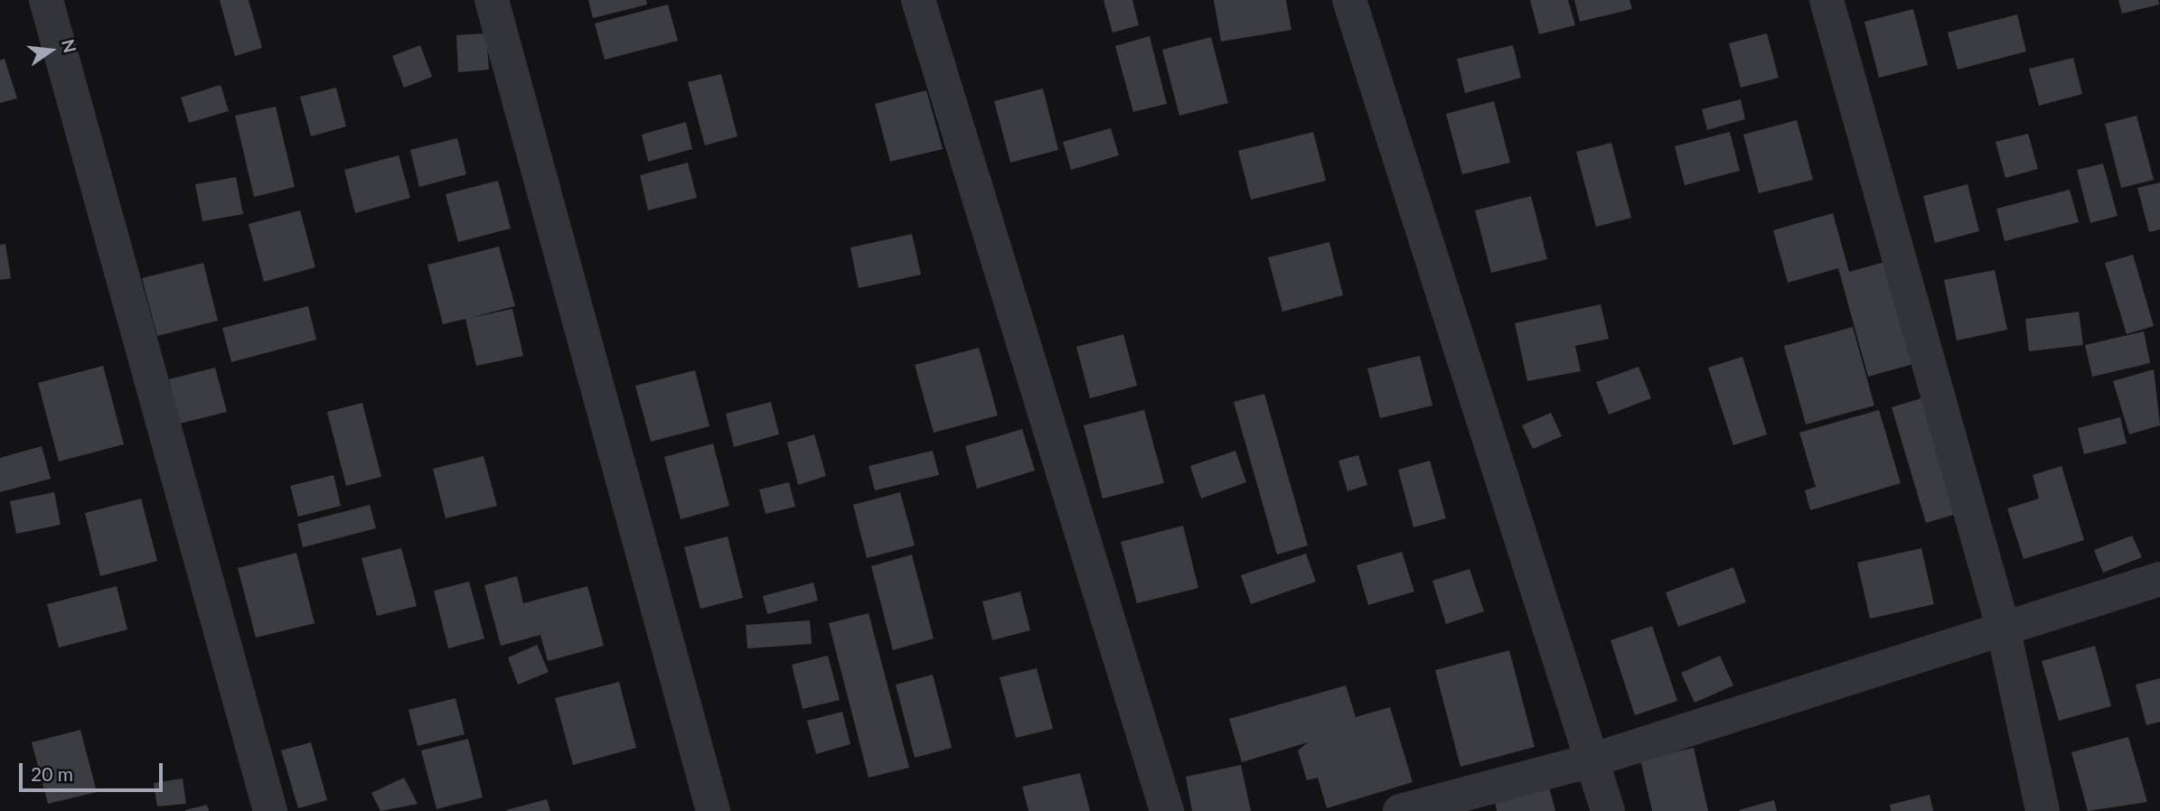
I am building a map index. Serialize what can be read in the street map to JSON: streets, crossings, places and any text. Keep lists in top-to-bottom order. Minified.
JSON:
{"scale_bar":"20 m","north":"right"}
